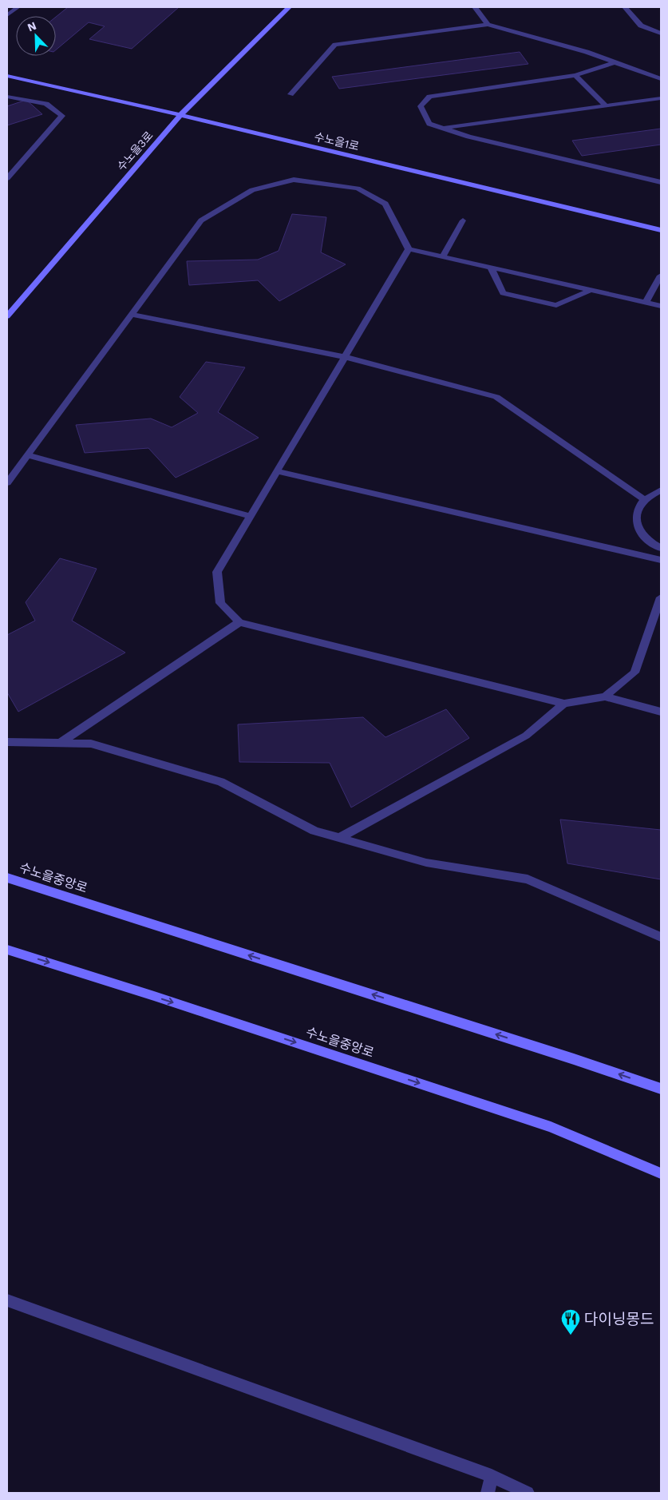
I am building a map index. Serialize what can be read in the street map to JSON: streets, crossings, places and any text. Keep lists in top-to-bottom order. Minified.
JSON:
{"streets":{"street":["수노을1로","수노을3로","수노을중앙로"]},"crossings":[["수노을1로","수노을3로"]],"places":{"restaurant":["다이닝몽드"]},"north":"top left"}
